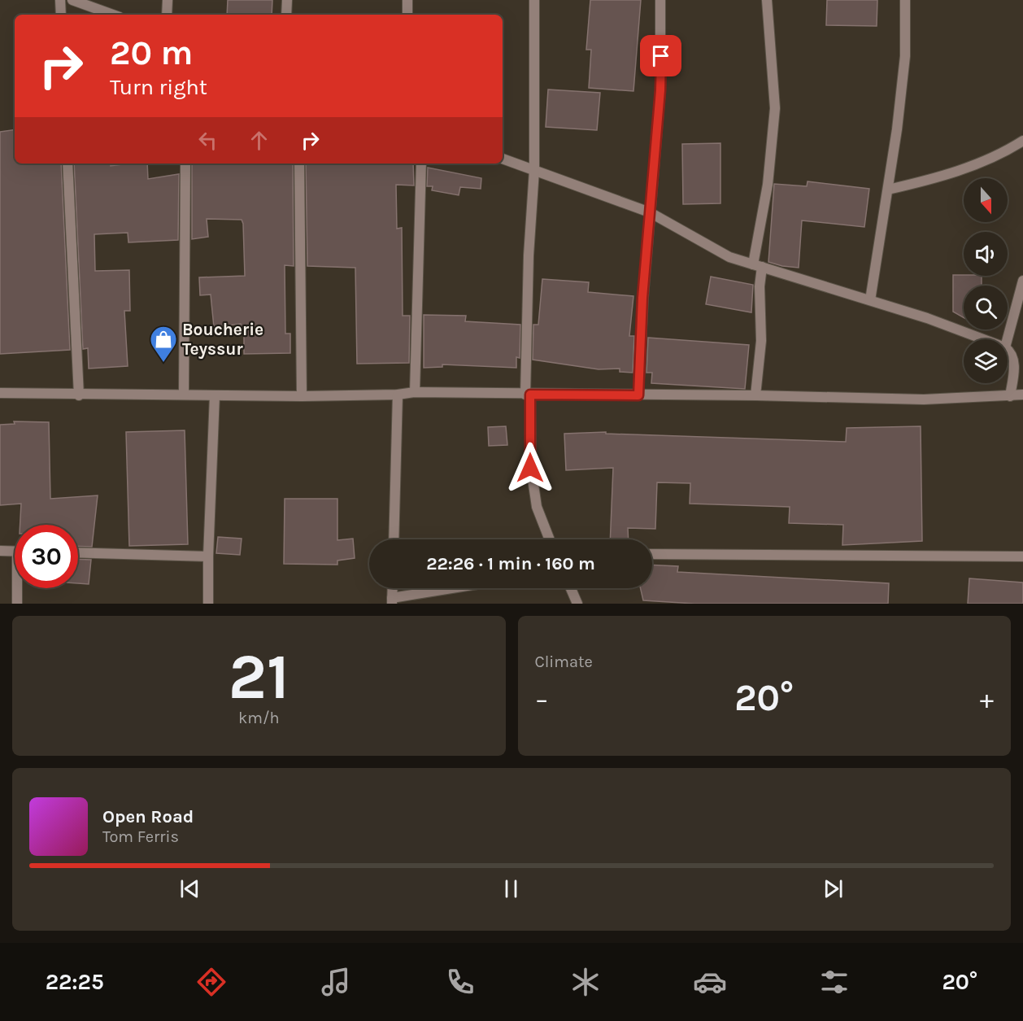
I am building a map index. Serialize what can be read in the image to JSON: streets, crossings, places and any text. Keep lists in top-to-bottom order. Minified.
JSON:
{"places":{"shop":["Boucherie Teyssur"]},"north":"bottom","page":{"turn":["20 m","Turn right"],"limit":"30","trip":"22:26 · 1 min · 160 m","tile":[["21","km/h"],"Climate"],"heat":["−","20°","+"],"song":["Open Road","Tom Ferris"],"tabs":["22:25","20°"]}}
